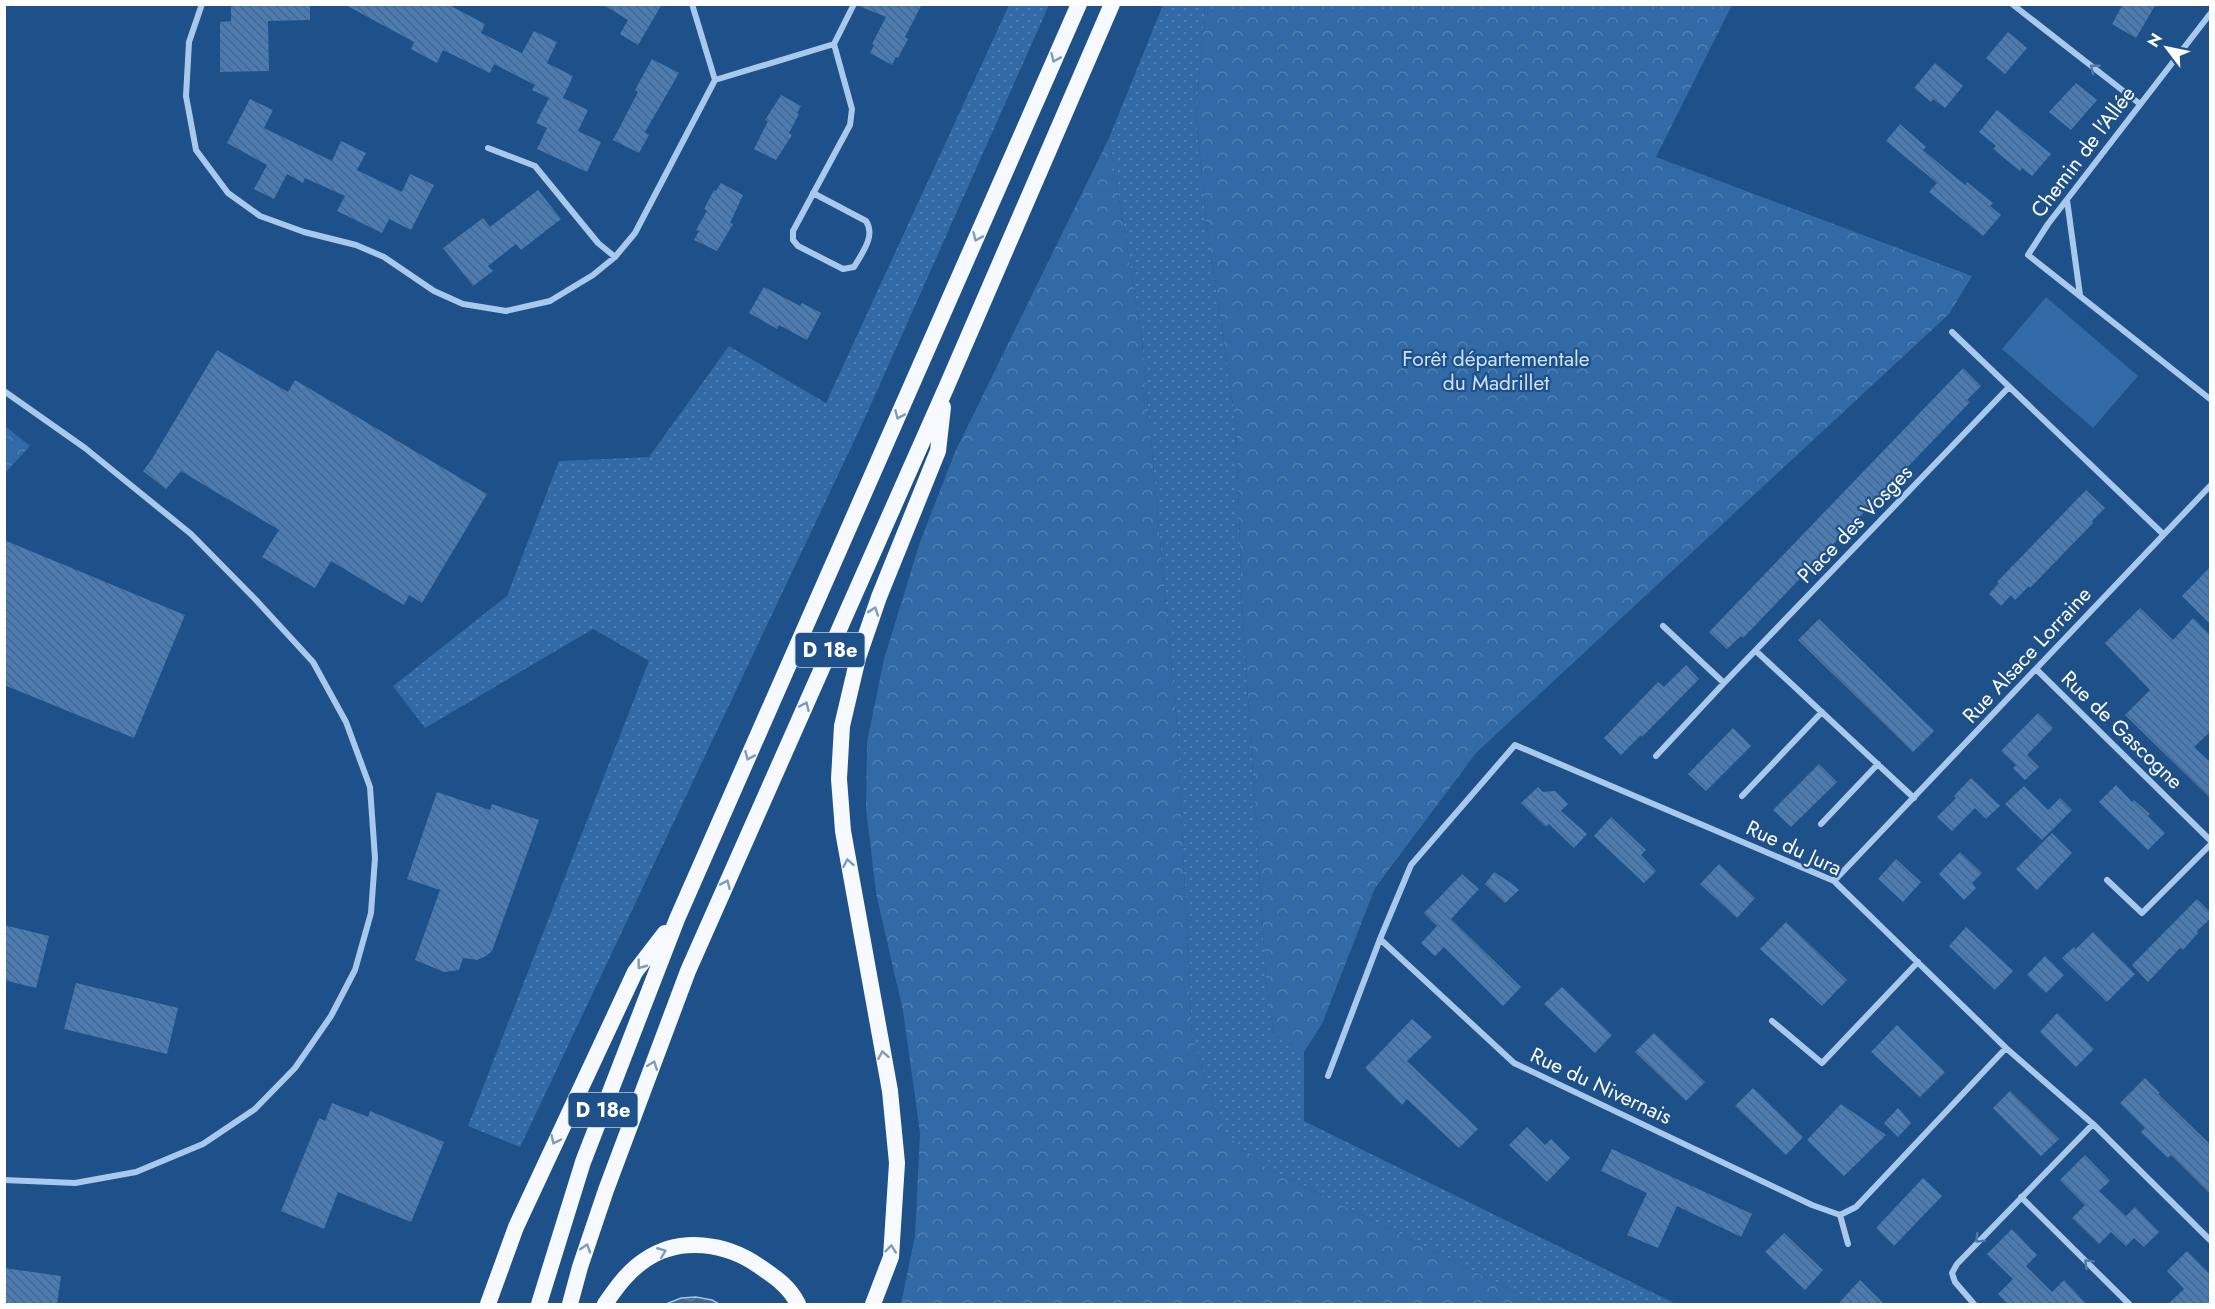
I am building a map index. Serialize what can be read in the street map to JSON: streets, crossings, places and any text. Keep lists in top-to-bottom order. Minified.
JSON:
{"streets":{"highway":["D 18e"],"street":["Chemin de l'Allée","Place des Vosges","Rue Alsace Lorraine","Rue de Gascogne","Rue du Jura","Rue du Nivernais"]},"crossings":[["Rue Alsace Lorraine","Rue de Gascogne"],["Rue Alsace Lorraine","Rue du Jura"],["Rue du Jura","Rue du Nivernais"]],"parks":["Forêt départementale du Madrillet"],"north":"top left"}
